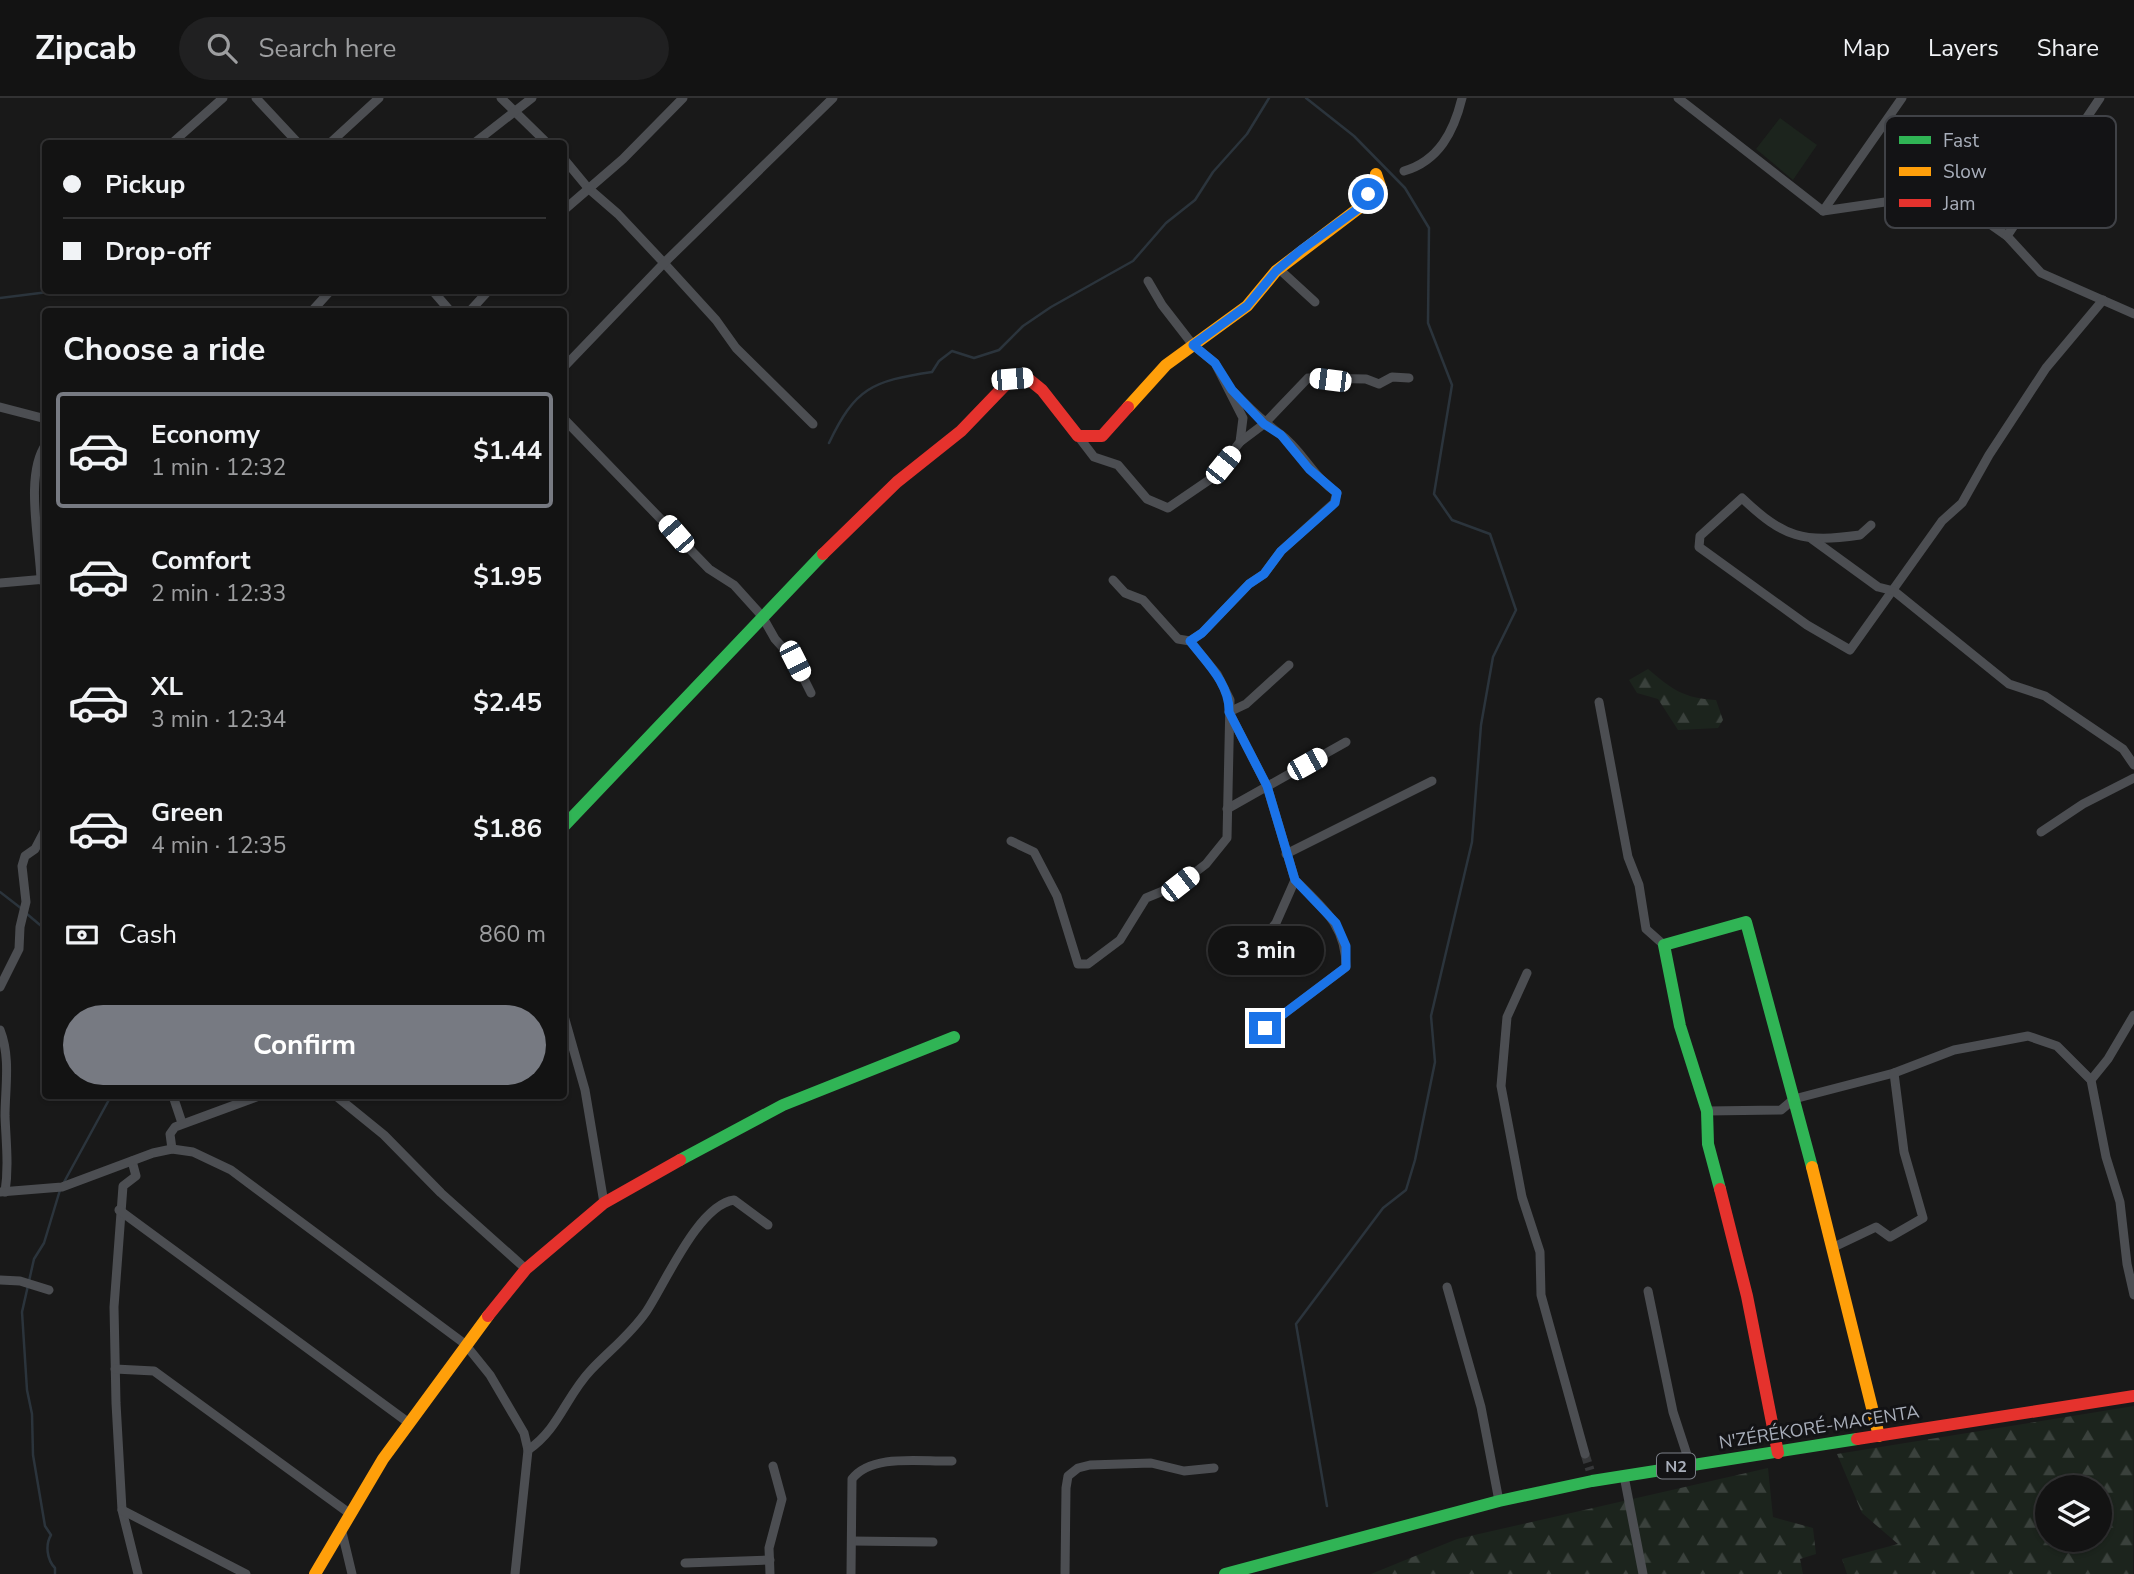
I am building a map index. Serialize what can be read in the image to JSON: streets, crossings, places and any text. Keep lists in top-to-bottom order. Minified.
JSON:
{"streets":{"main road":["N'ZÉRÉKORÉ-MACENTA","N2"]},"legend":["Fast","Slow","Jam"],"page":{"header":"Zipcab","search":"Search here","nav":["Map","Layers","Share"],"banner":["Pickup","Drop-off"],"heading":"Choose a ride","list":[{"name":"Economy","note":"1 min · 12:32","value":"$1.44"},{"name":"Comfort","note":"2 min · 12:33","value":"$1.95"},{"name":"XL","note":"3 min · 12:34","value":"$2.45"},{"name":"Green","note":"4 min · 12:35","value":"$1.86"}],"pay":["Cash","860 m"],"bubble":"3 min","buttons":"Confirm"}}
